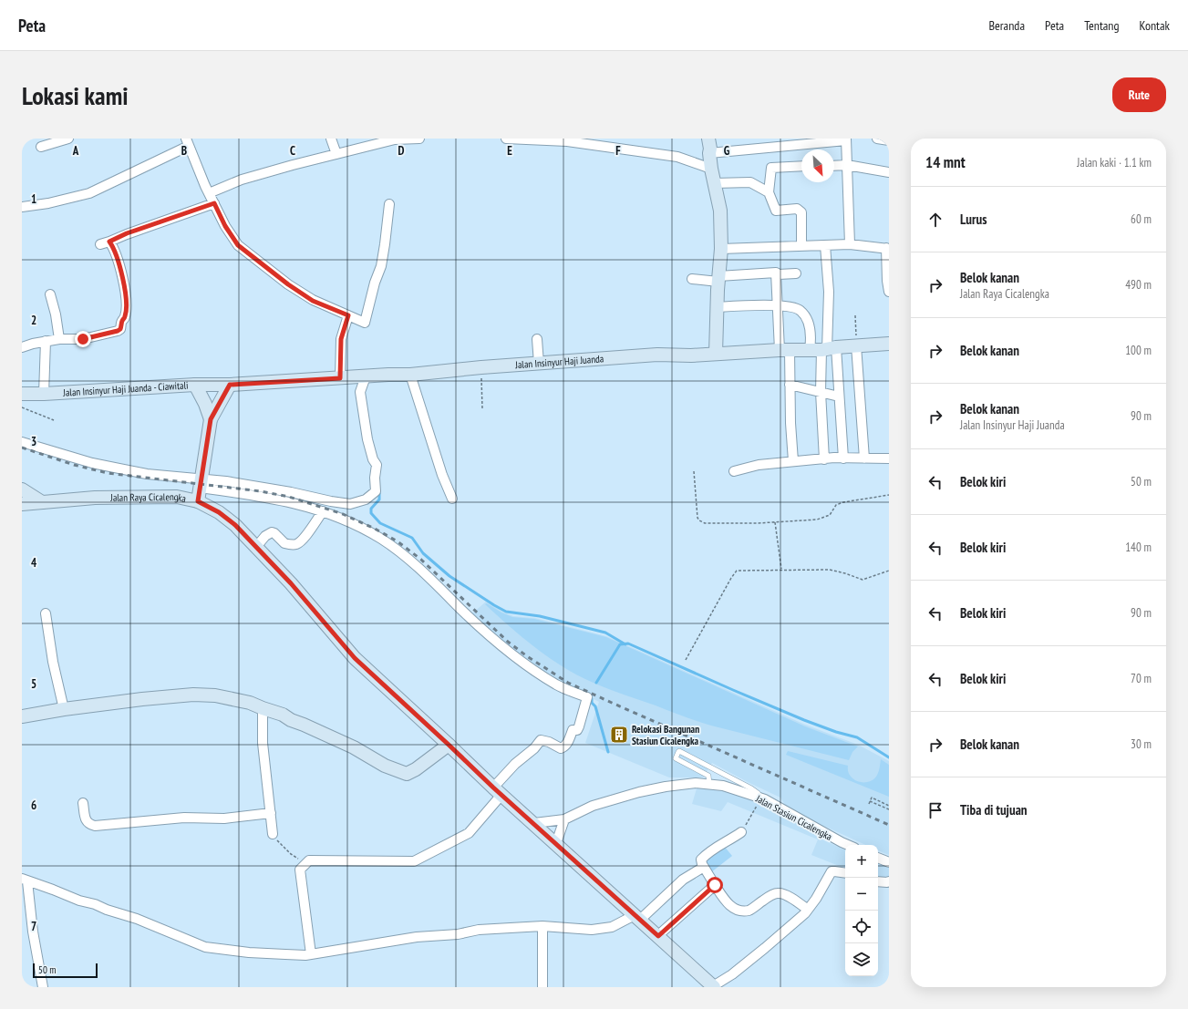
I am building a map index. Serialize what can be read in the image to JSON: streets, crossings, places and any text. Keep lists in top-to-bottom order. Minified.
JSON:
{"streets":{"main road":["Jalan Insinyur Haji Juanda","Jalan Insinyur Haji Juanda - Ciawitali","Jalan Raya Cicalengka"],"street":["Jalan Stasiun Cicalengka"]},"crossings":[["Jalan Insinyur Haji Juanda","Jalan Insinyur Haji Juanda - Ciawitali"],["Jalan Raya Cicalengka","Jalan Stasiun Cicalengka"]],"places":{"building":["Relokasi Bangunan Stasiun Cicalengka"]},"scale_bar":"50 m","north":"bottom right","page":{"header":"Peta","nav":["Beranda","Peta","Tentang","Kontak"],"buttons":"Rute","title":"Lokasi kami","heading":["14 mnt","Jalan kaki · 1.1 km"],"list":[["Lurus","60 m"],["Belok kanan","Jalan Raya Cicalengka","490 m"],["Belok kanan","100 m"],["Belok kanan","Jalan Insinyur Haji Juanda","90 m"],["Belok kiri","50 m"],["Belok kiri","140 m"],["Belok kiri","90 m"],["Belok kiri","70 m"],["Belok kanan","30 m"],"Tiba di tujuan"],"map_buttons":["+","−"],"scale":"50 m"},"grid":{"columns":["A","B","C","D","E","F","G"],"rows":["1","2","3","4","5","6","7"]}}
